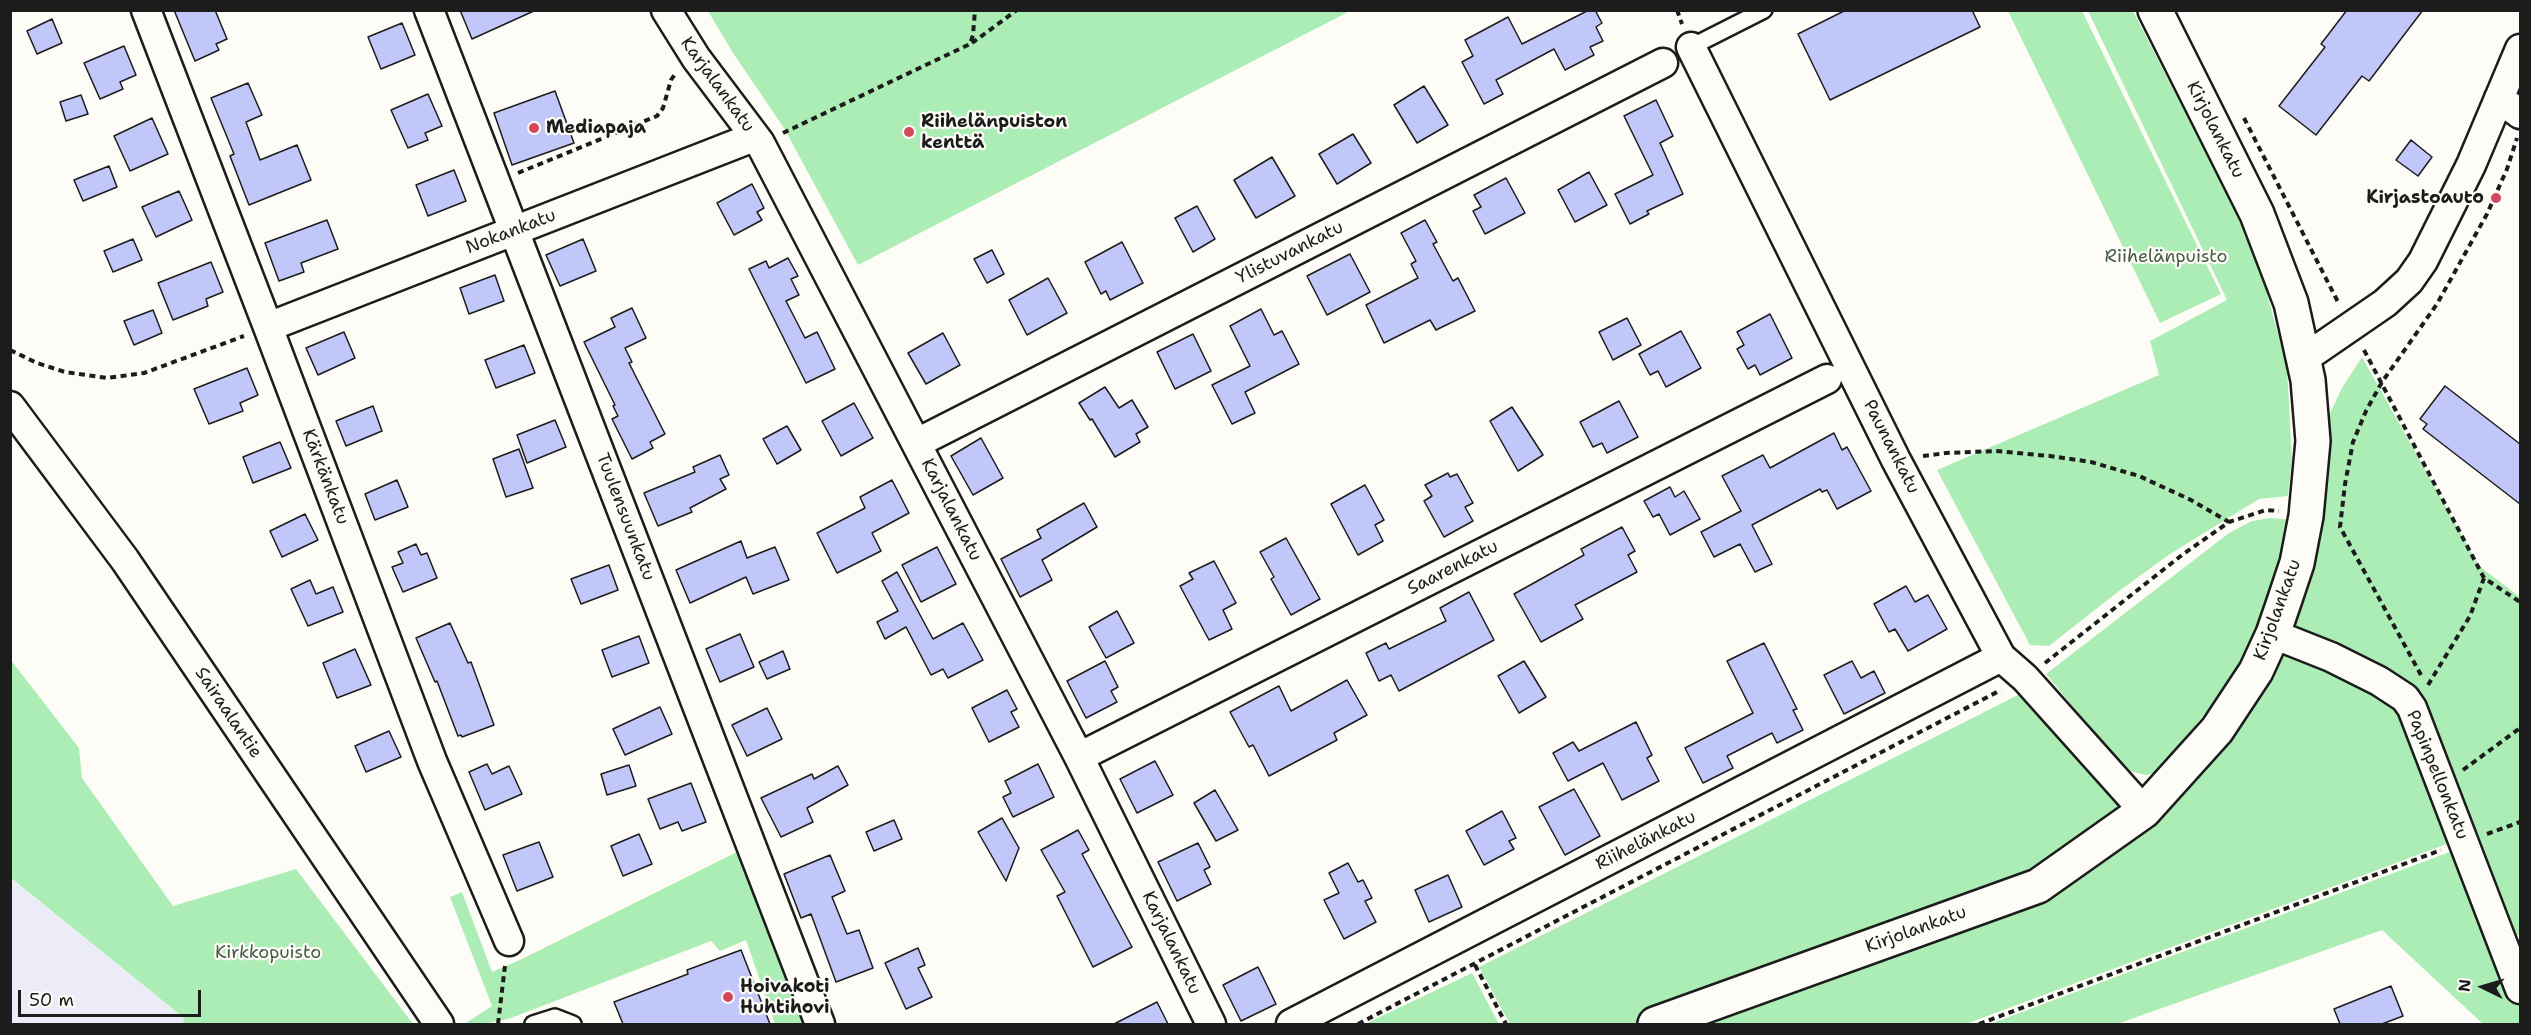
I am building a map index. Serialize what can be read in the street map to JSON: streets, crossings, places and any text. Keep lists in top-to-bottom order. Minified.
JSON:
{"streets":{"main road":["Kirjolankatu"],"street":["Karjalankatu","Nokankatu","Ylistuvankatu","Paunankatu","Kärkänkatu","Tuulensuunkatu","Saarenkatu","Sairaalantie","Papinpellonkatu","Riihelänkatu"]},"crossings":[["Karjalankatu","Nokankatu"],["Karjalankatu","Ylistuvankatu"],["Karjalankatu","Saarenkatu"],["Kirjolankatu","Paunankatu"],["Kirjolankatu","Papinpellonkatu"],["Nokankatu","Kärkänkatu"],["Nokankatu","Tuulensuunkatu"],["Paunankatu","Riihelänkatu"]],"parks":["Riihelänpuisto","Kirkkopuisto"],"places":["Mediapaja","Riihelänpuiston kenttä","Kirjastoauto","Hoivakoti Huhtihovi"],"scale_bar":"50 m","north":"left"}
